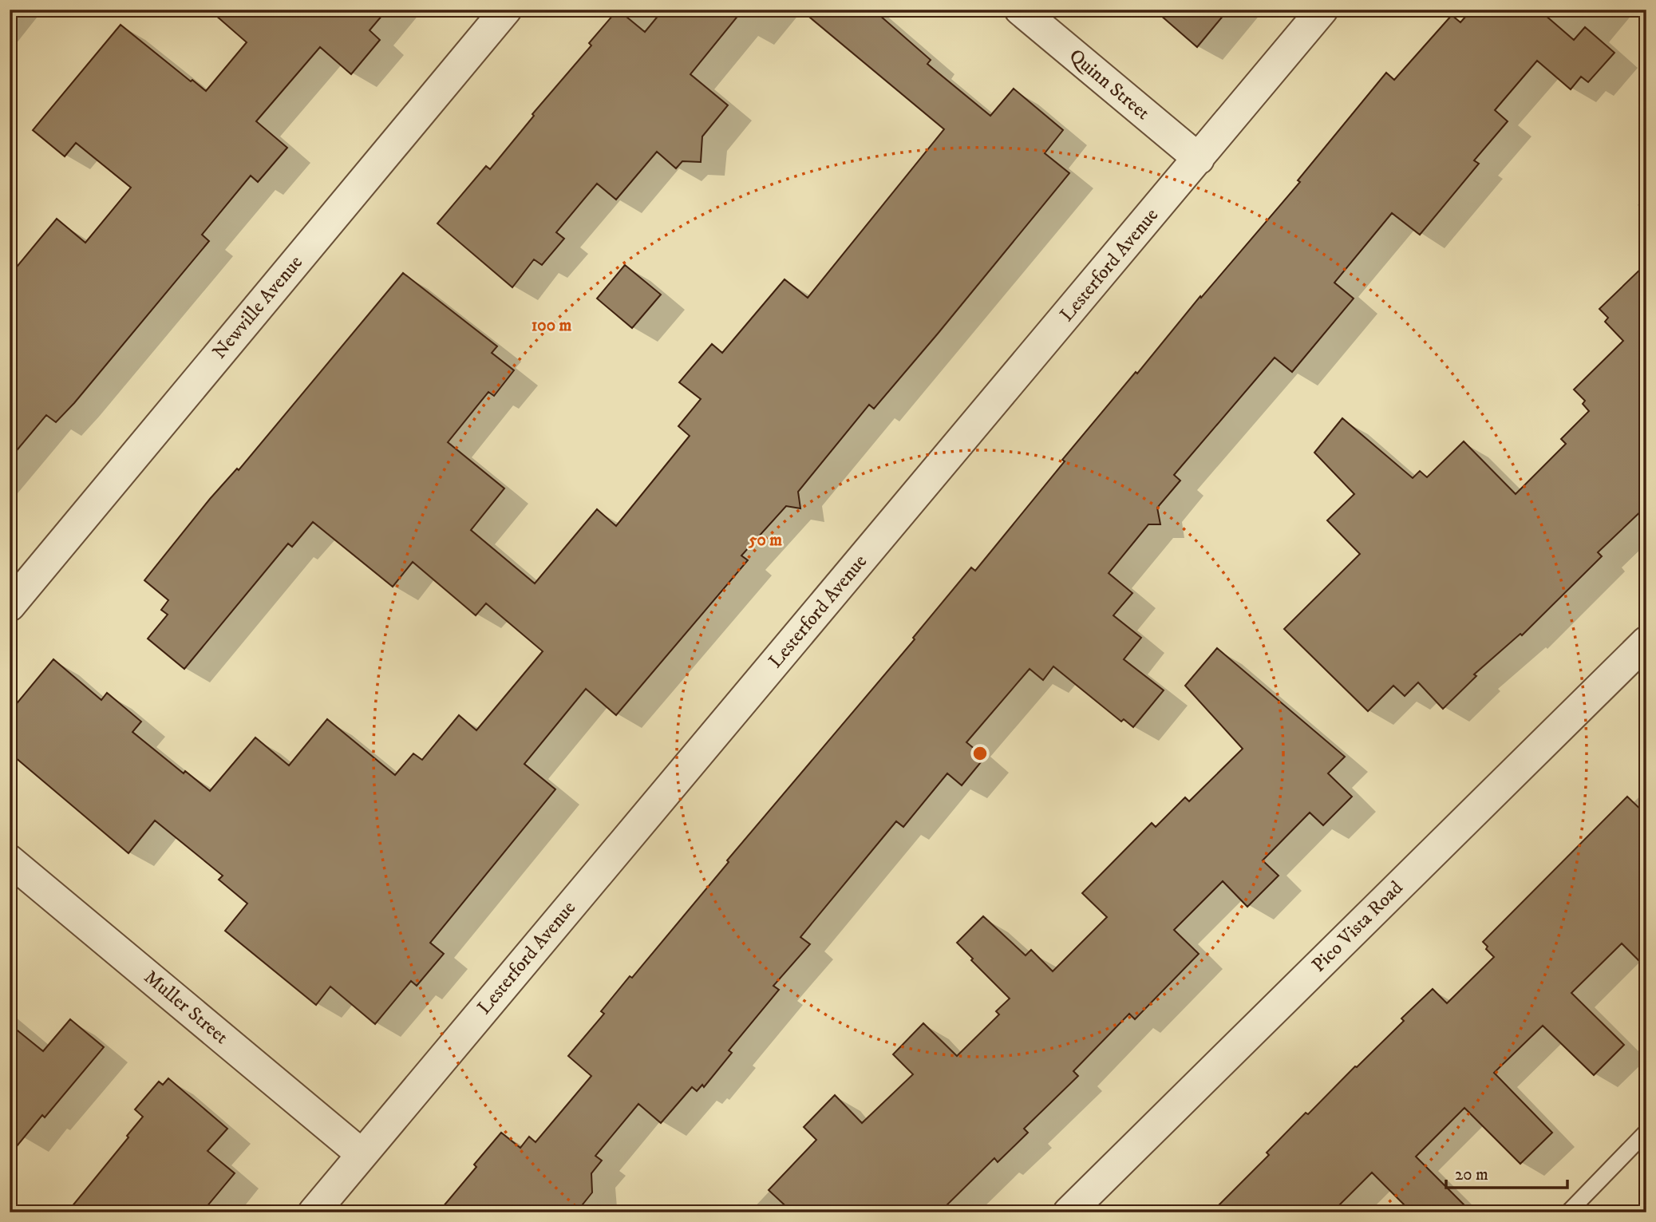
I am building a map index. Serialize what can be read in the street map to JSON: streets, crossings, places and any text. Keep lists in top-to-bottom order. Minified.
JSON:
{"streets":{"street":["Quinn Street","Lesterford Avenue","Newville Avenue","Pico Vista Road","Muller Street"]},"crossings":[["Quinn Street","Lesterford Avenue"],["Lesterford Avenue","Muller Street"]],"scale_bar":"20 m","rings":["100 m","50 m"]}
